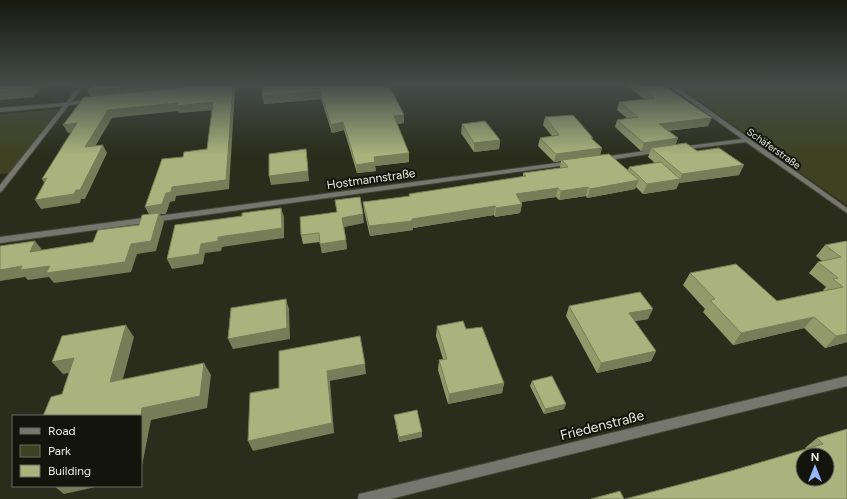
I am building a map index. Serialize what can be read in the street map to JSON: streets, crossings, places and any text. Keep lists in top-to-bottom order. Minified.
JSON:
{"streets":{"street":["Schäferstraße","Hostmannstraße","Friedenstraße"]},"legend":["Road","Park","Building"],"north":"top"}
